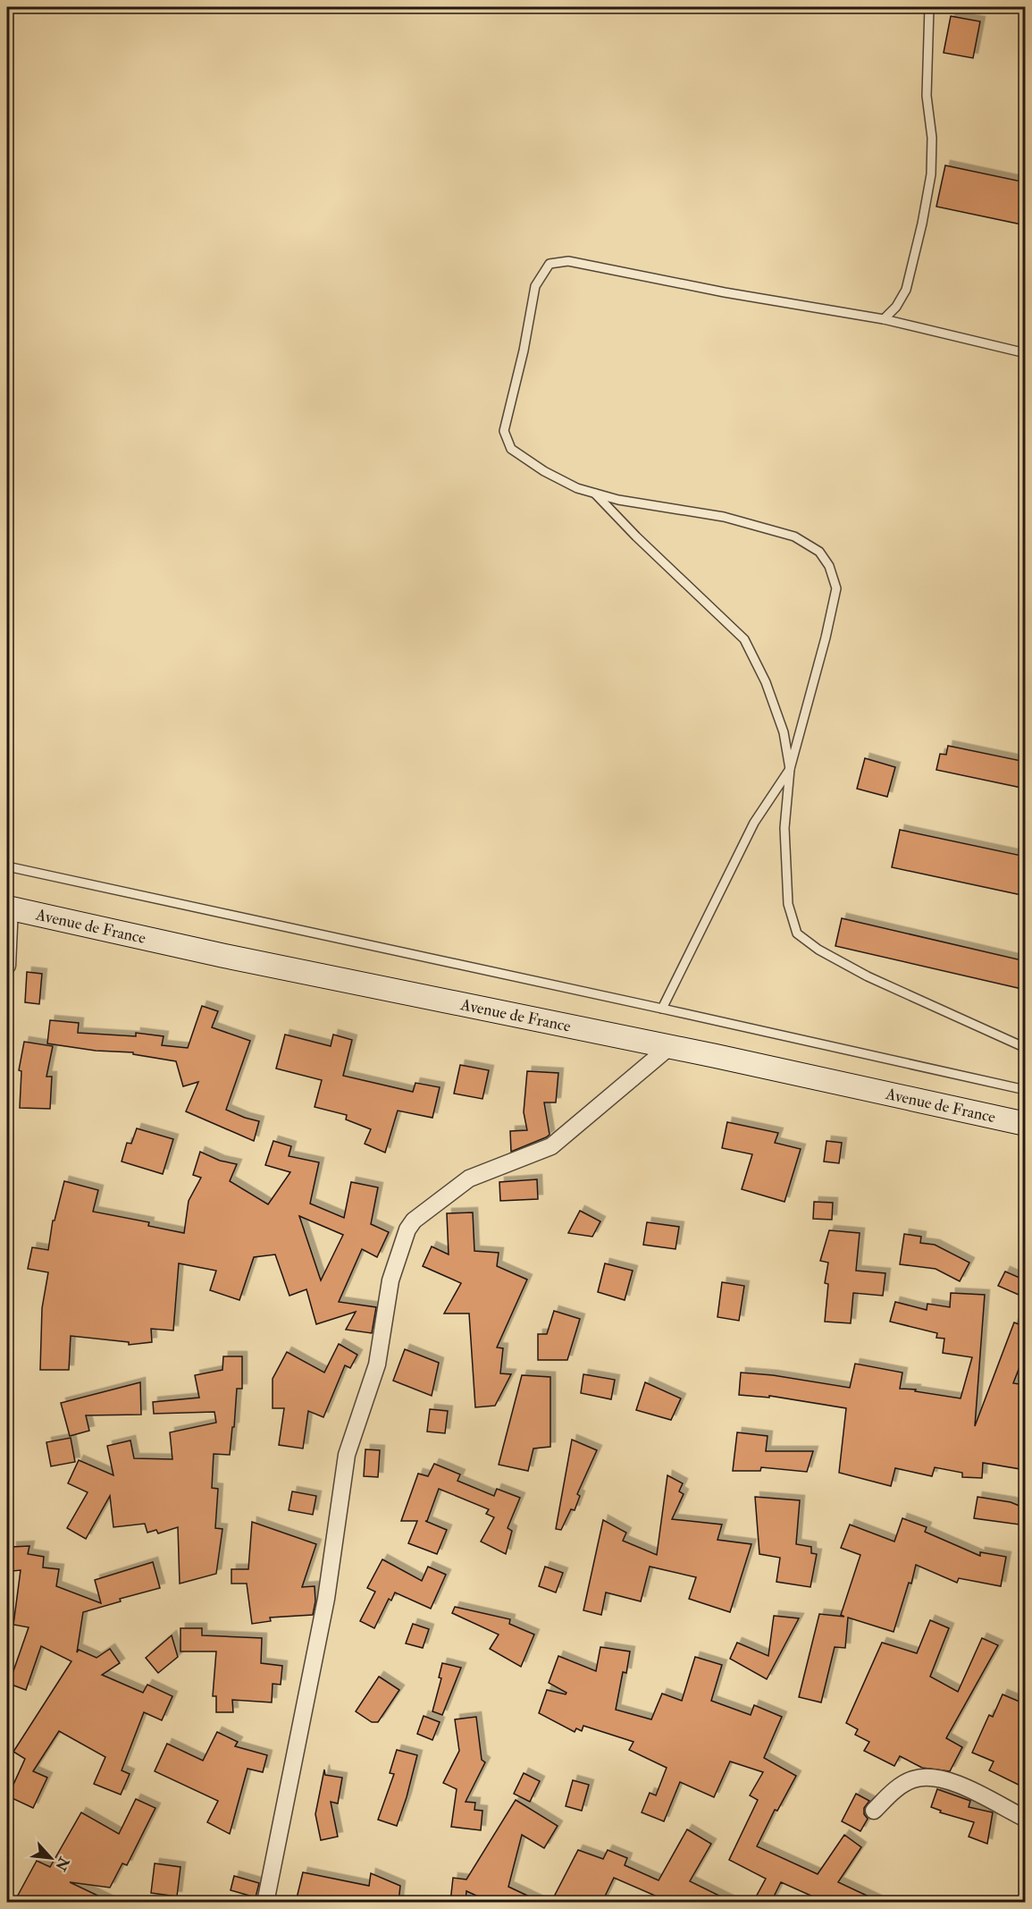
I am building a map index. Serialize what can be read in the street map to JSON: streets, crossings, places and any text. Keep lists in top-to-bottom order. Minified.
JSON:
{"streets":{"main road":["Avenue de France"]},"north":"bottom right"}
